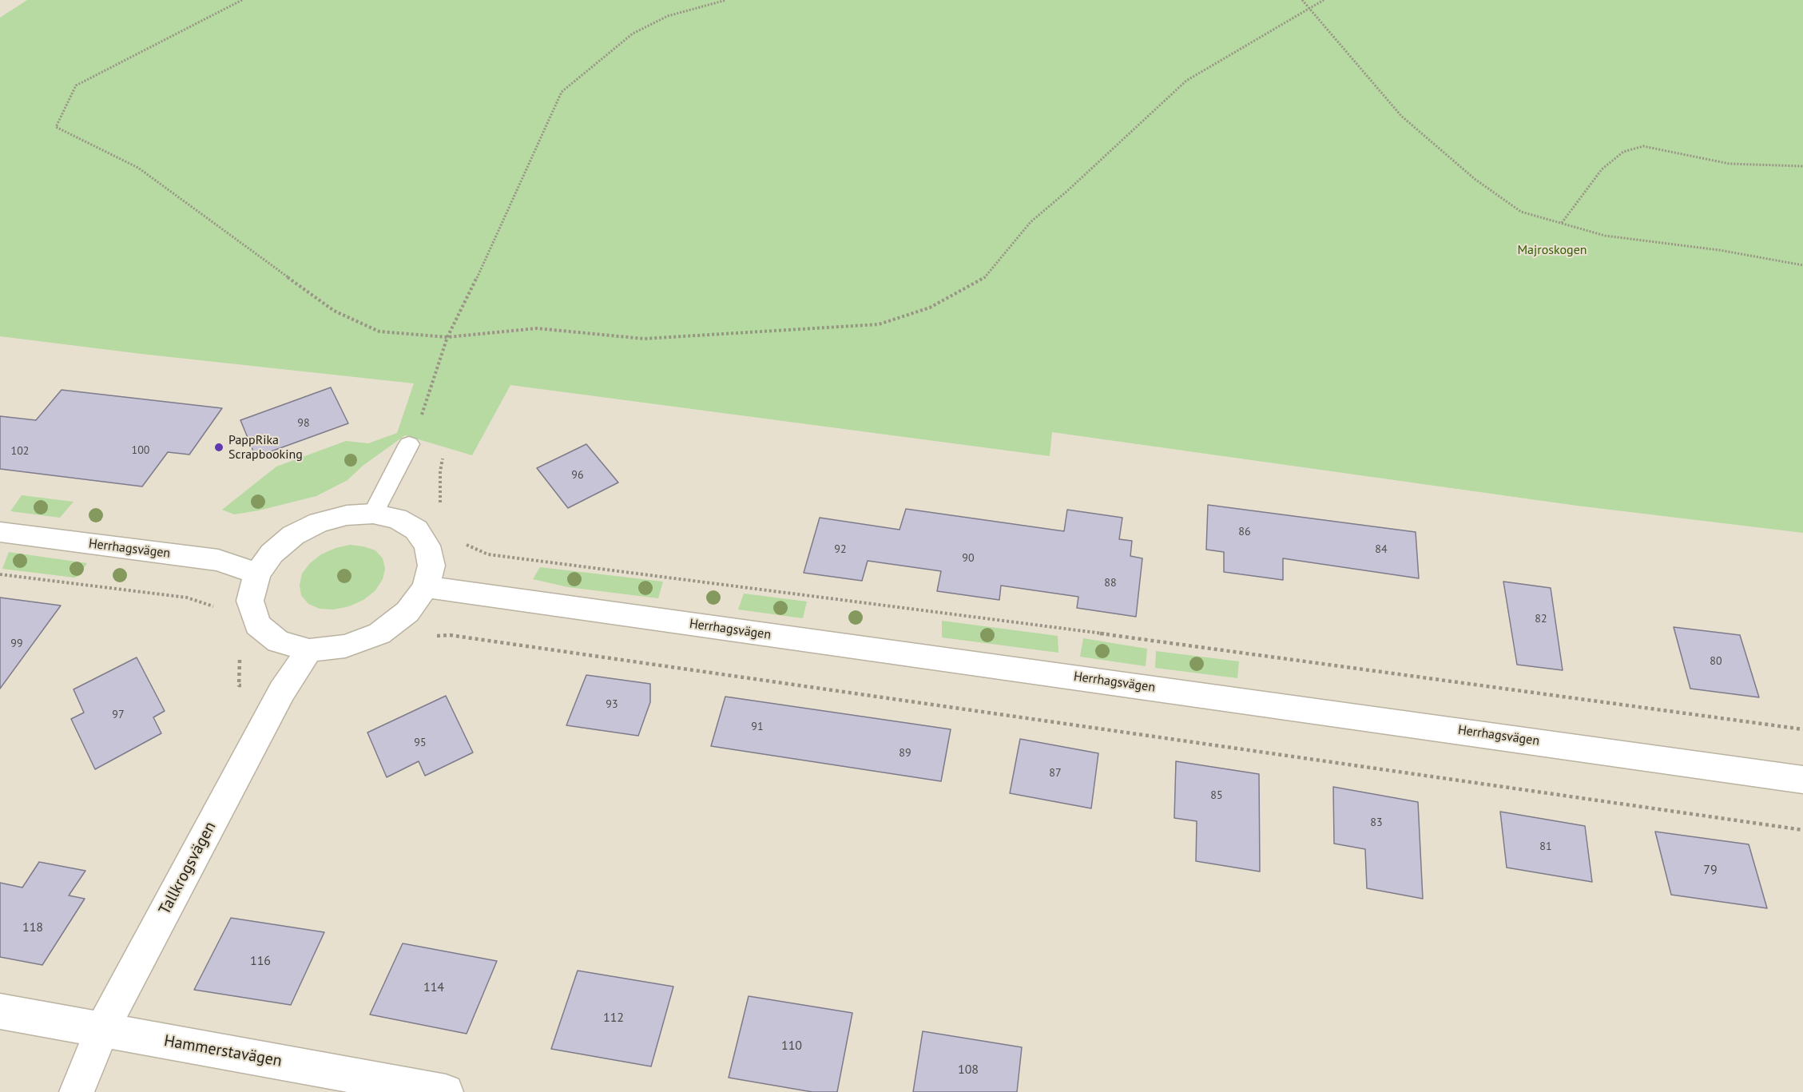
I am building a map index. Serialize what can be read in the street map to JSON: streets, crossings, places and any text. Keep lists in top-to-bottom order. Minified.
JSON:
{"streets":{"street":["Herrhagsvägen","Tallkrogsvägen","Hammerstavägen"]},"crossings":[["Herrhagsvägen","Tallkrogsvägen"],["Tallkrogsvägen","Hammerstavägen"]],"parks":["Majroskogen"],"places":["PappRika Scrapbooking"],"house_numbers":["98","100","102","96","86","92","84","90","88","82","99","80","93","97","91","95","89","87","85","83","81","79","118","116","114","112","110","108"]}
